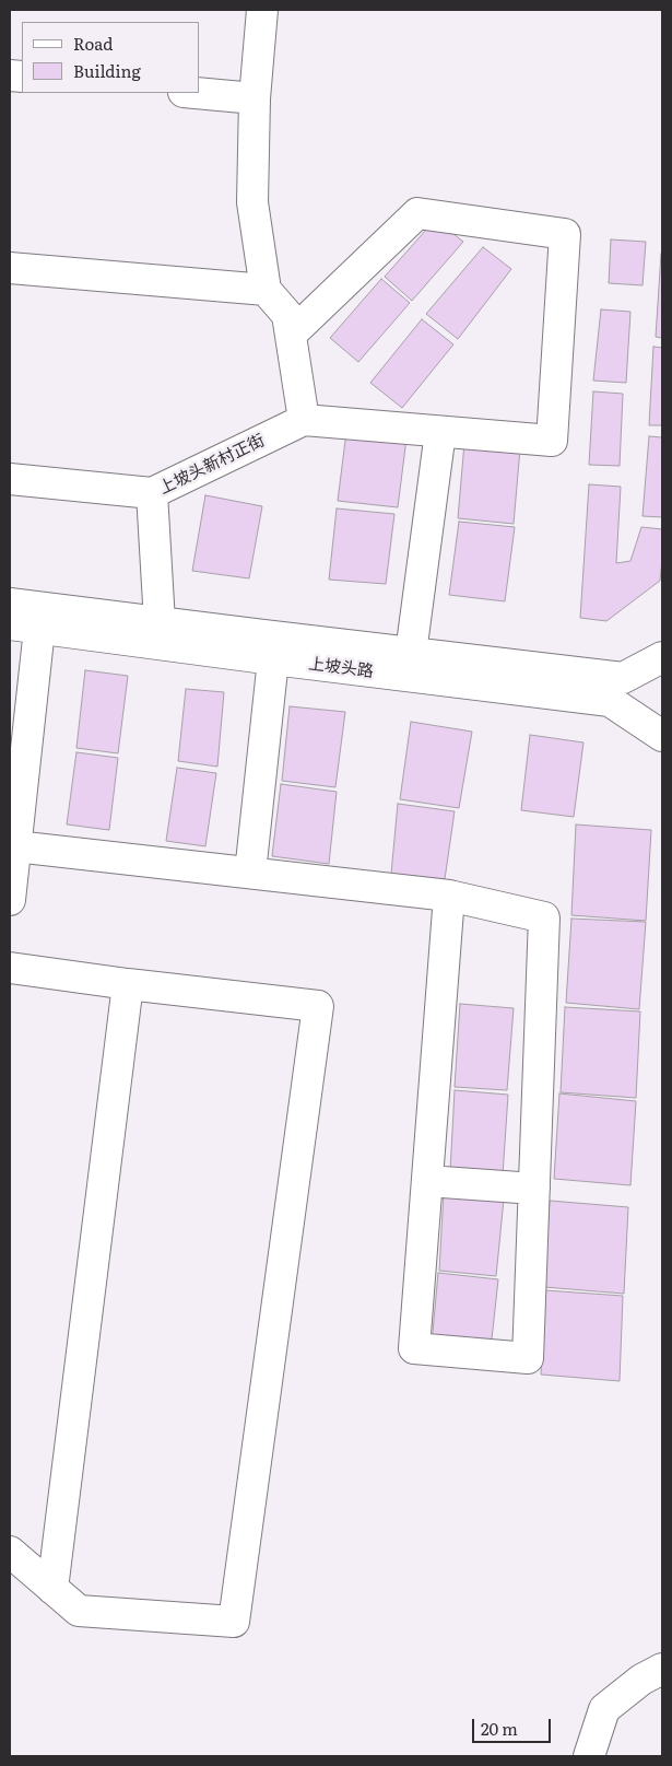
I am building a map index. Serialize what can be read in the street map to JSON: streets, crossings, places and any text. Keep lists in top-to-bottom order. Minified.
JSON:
{"streets":{"street":["上坡头新村正街","上坡头路"]},"legend":["Road","Building"],"scale_bar":"20 m"}
